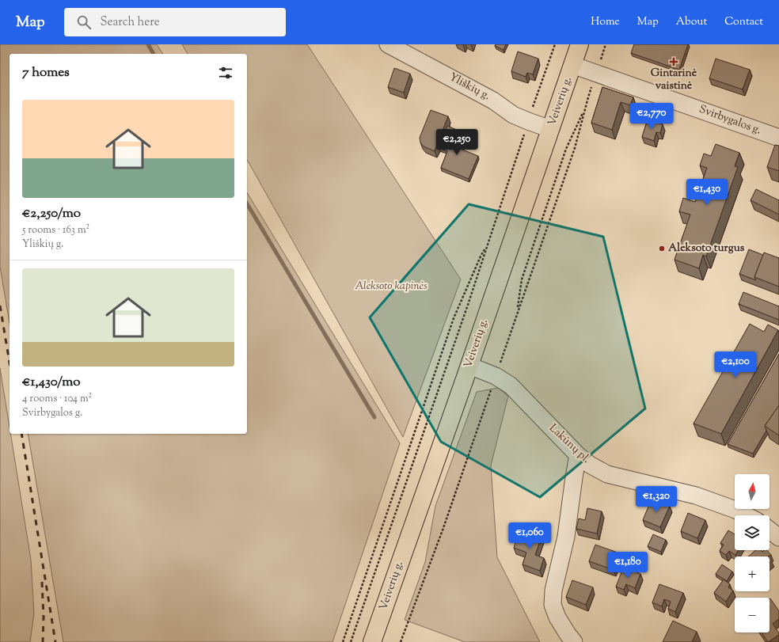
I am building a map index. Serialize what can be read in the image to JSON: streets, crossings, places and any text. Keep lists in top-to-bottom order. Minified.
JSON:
{"streets":{"main road":["Veiverių g."],"street":["Yliškių g.","Svirbygalos g.","Lakūnų pl."]},"crossings":[["Yliškių g.","Veiverių g."],["Veiverių g.","Svirbygalos g."],["Veiverių g.","Lakūnų pl."]],"parks":["Aleksoto kapinės"],"places":{"health":["Gintarinė vaistinė"],"other":["Aleksoto turgus"]},"north":"top","page":{"header":"Map","search":"Search here","nav":["Home","Map","About","Contact"],"heading":"7 homes","list":[{"name":"€2,250/mo","note":"5 rooms · 163 m² · Yliškių g."},{"name":"€1,430/mo","note":"4 rooms · 104 m² · Svirbygalos g."}],"price":["€2,770","€2,250","€1,430","€2,100","€1,320","€1,060","€1,180"],"map_buttons":["+","−"]}}
